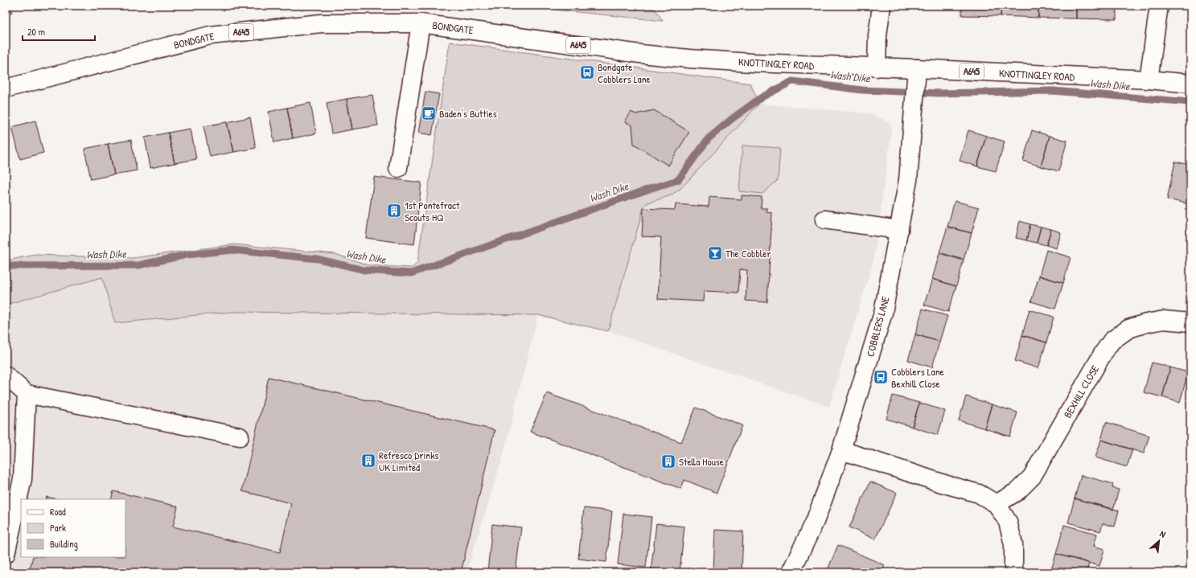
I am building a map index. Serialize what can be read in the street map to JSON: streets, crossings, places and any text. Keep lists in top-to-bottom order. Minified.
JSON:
{"streets":{"main road":["BONDGATE","A645","KNOTTINGLEY ROAD","COBBLERS LANE","BEXHILL CLOSE"]},"crossings":[["BONDGATE","KNOTTINGLEY ROAD"],["KNOTTINGLEY ROAD","COBBLERS LANE"]],"water":["Wash Dike"],"places":{"bus stop":["Bondgate Cobblers Lane","Cobblers Lane Bexhill Close"],"cafe":["Baden's Butties"],"building":["1st Pontefract Scouts HQ","Refresco Drinks UK Limited","Stella House"],"bar":["The Cobbler"]},"legend":["Road","Park","Building"],"scale_bar":"20 m","north":"top right"}
